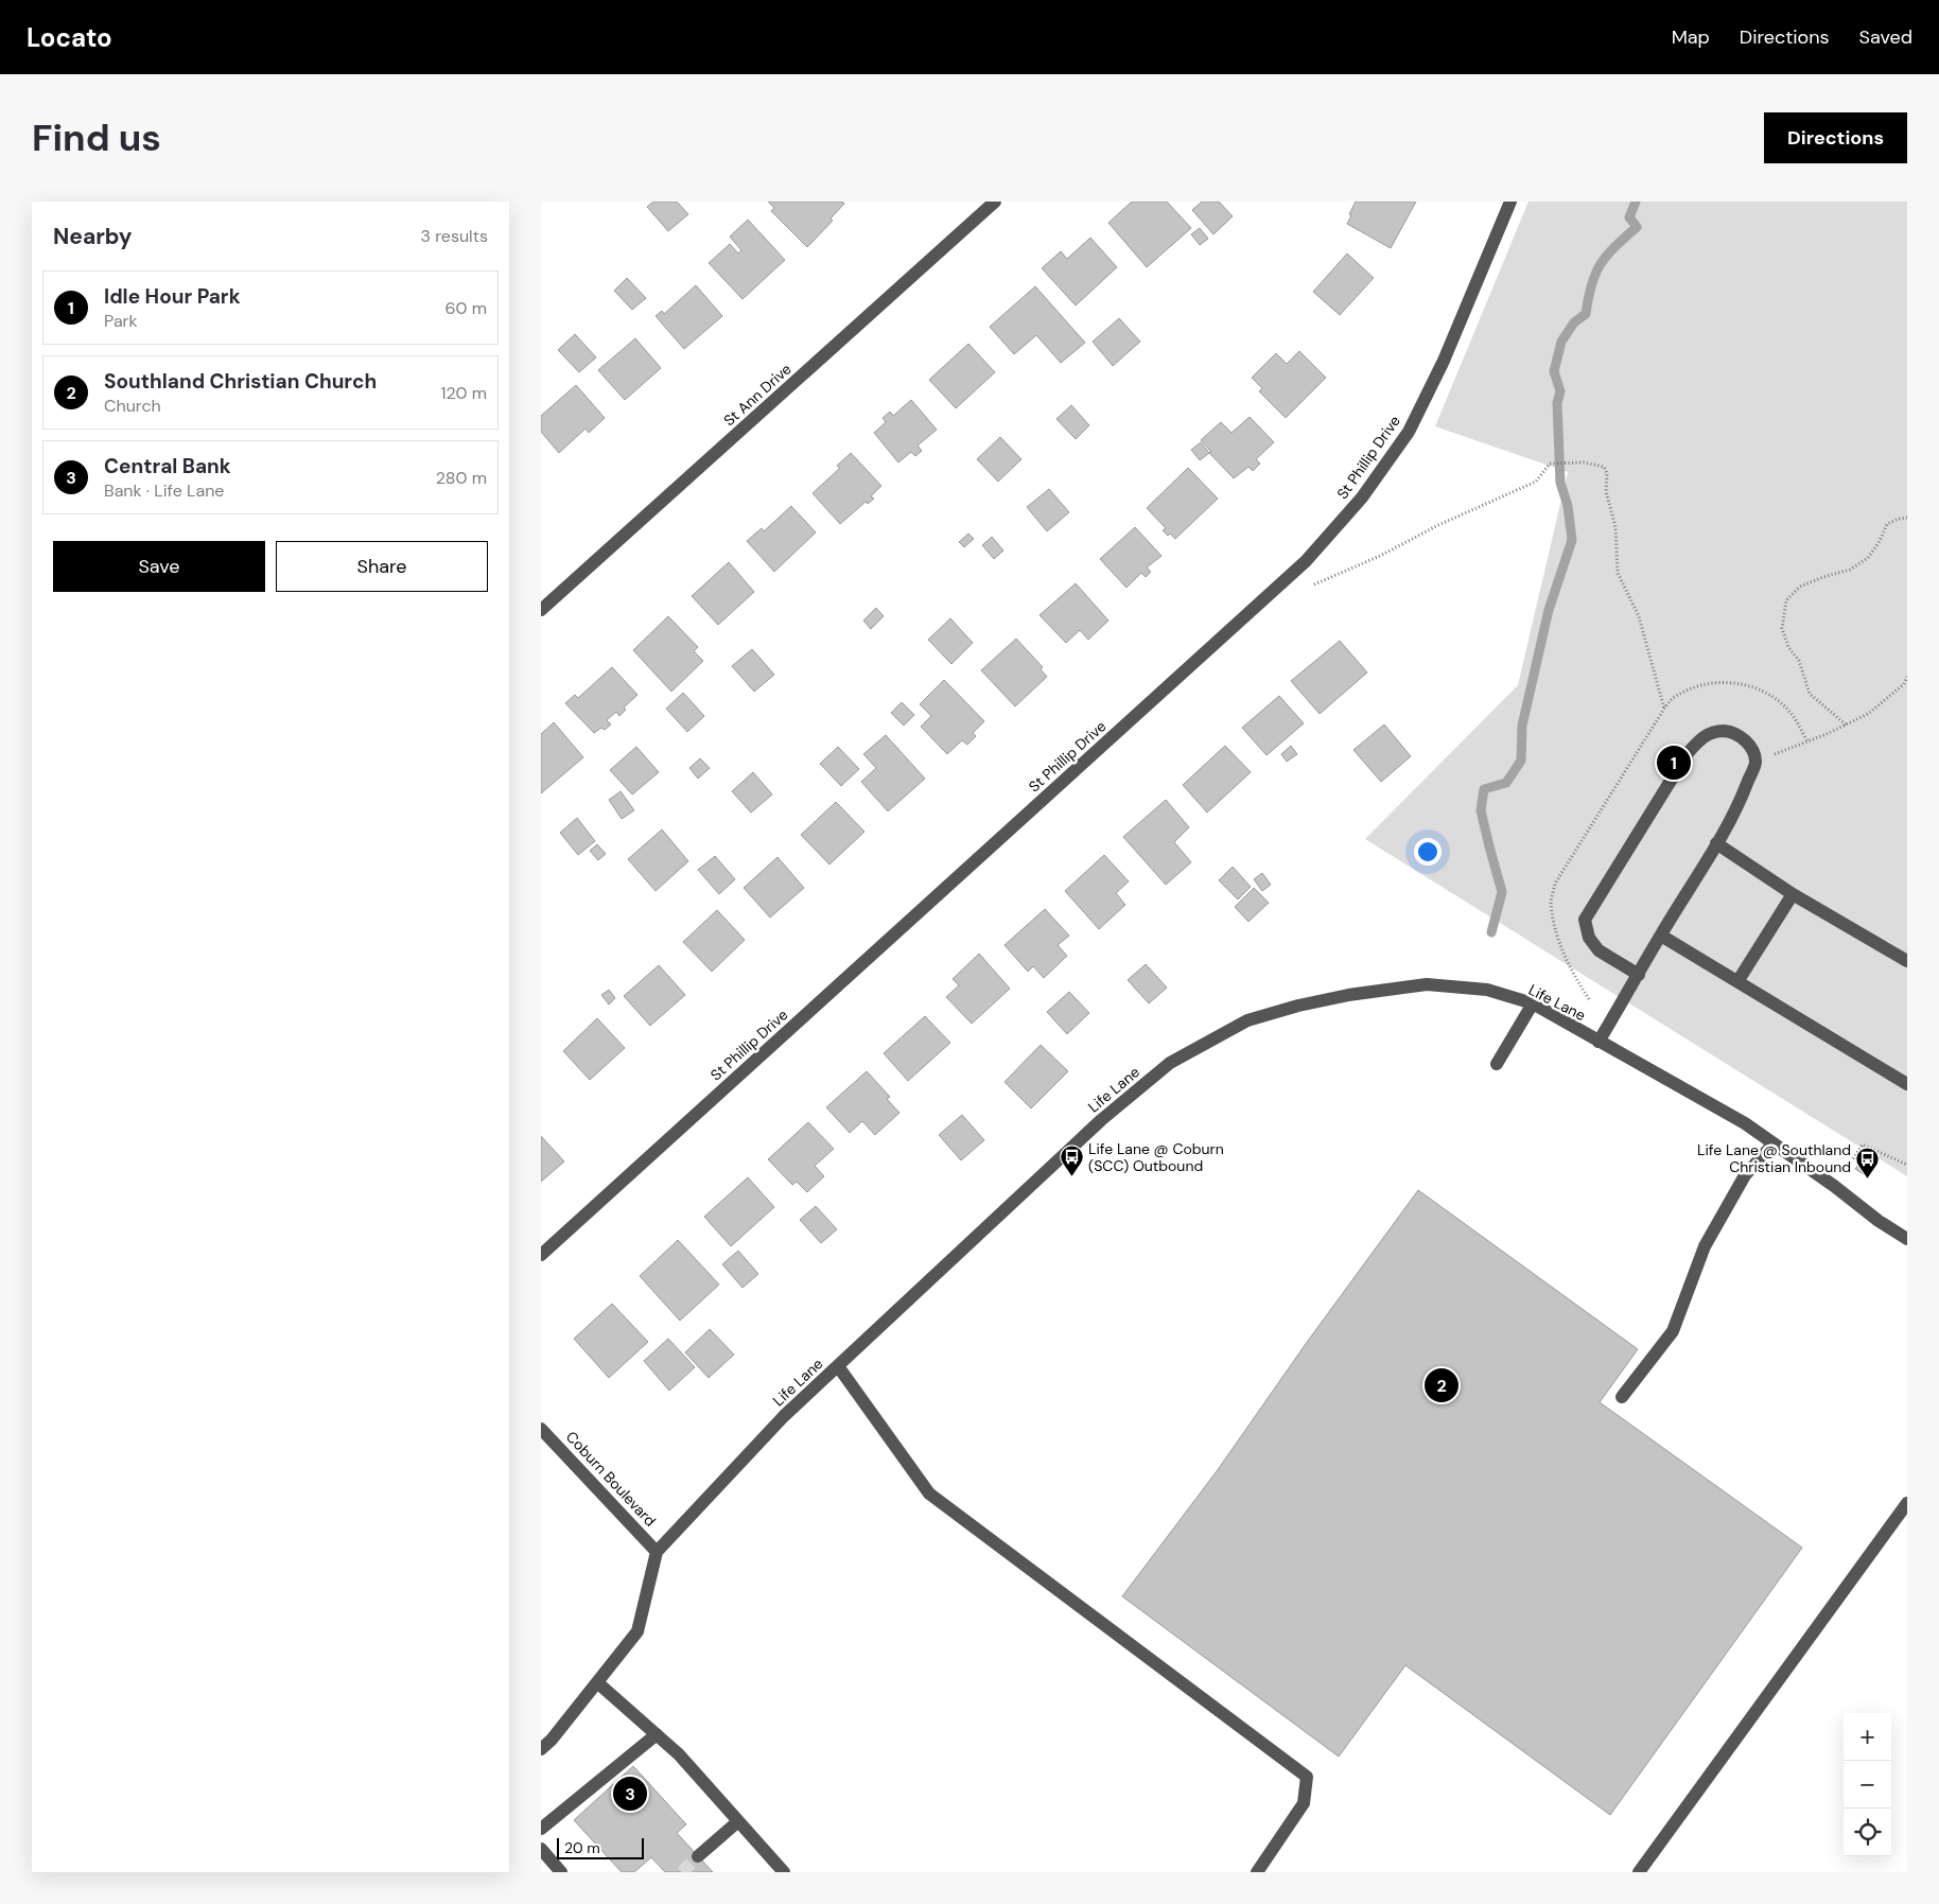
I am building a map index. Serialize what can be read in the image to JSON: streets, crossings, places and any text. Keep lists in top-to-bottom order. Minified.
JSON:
{"streets":{"street":["St Ann Drive","St Phillip Drive","Life Lane","Coburn Boulevard"]},"crossings":[["Life Lane","Coburn Boulevard"]],"places":{"bus stop":["Life Lane @ Coburn (SCC) Outbound","Life Lane @ Southland Christian Inbound"]},"scale_bar":"20 m","page":{"header":"Locato","nav":["Map","Directions","Saved"],"buttons":["Directions",["Save","Share"]],"title":"Find us","heading":["Nearby","3 results"],"list":[{"mark":"1","name":"Idle Hour Park","note":"Park","value":"60 m"},{"mark":"2","name":"Southland Christian Church","note":"Church","value":"120 m"},{"mark":"3","name":"Central Bank","note":"Bank · Life Lane","value":"280 m"}],"pins":["1","2","3"],"map_buttons":["+","−"],"scale":"20 m"}}
